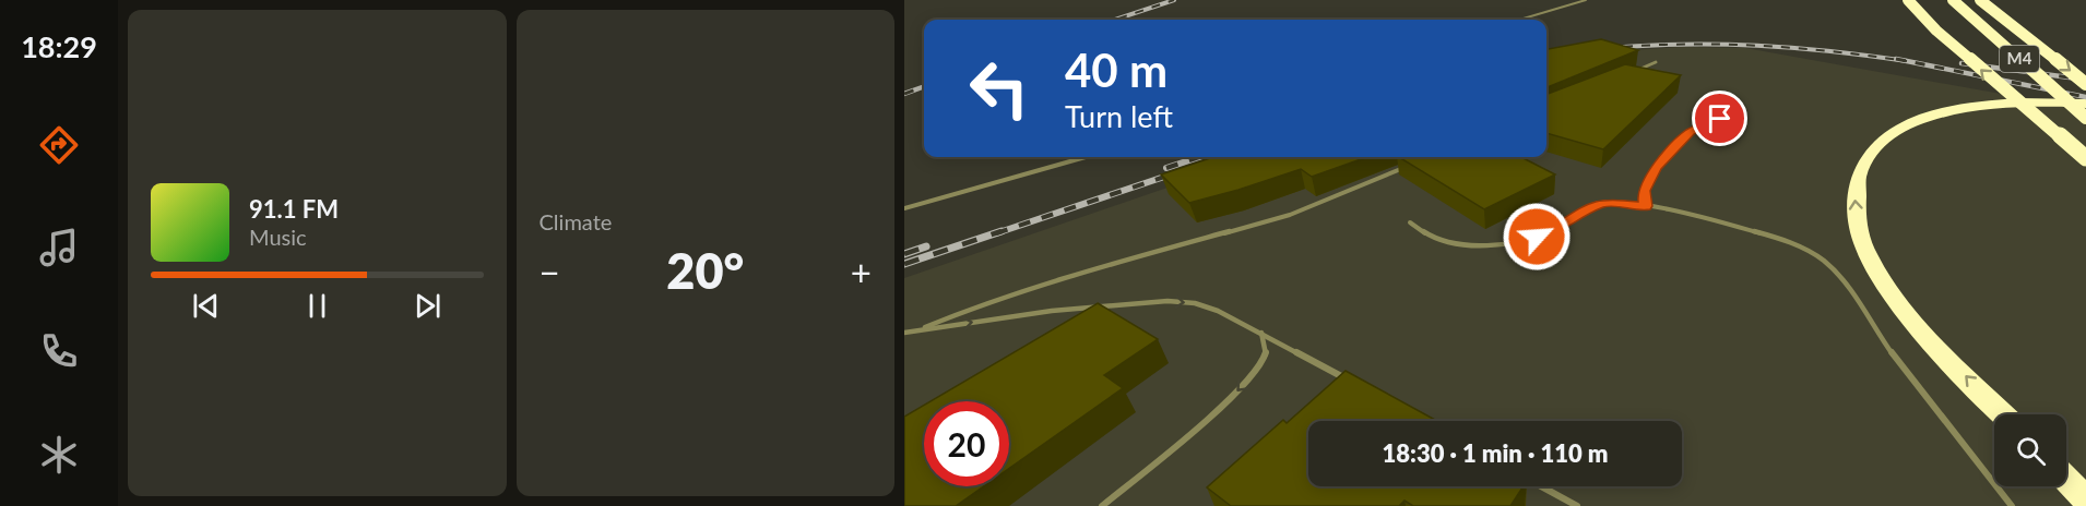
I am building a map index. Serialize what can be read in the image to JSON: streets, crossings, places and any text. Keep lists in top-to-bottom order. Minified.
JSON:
{"streets":{"highway":["M4"]},"page":{"tabs":"18:29","tile":"Climate","turn":["40 m","Turn left"],"song":["91.1 FM","Music"],"heat":["−","20°","+"],"limit":"20","trip":"18:30 · 1 min · 110 m"}}
